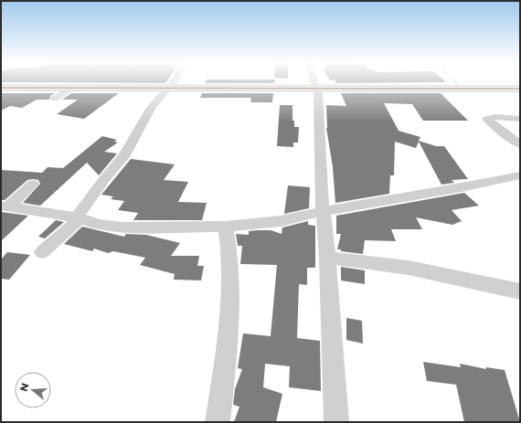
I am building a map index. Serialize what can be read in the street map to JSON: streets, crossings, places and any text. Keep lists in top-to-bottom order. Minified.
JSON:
{"north":"left"}
